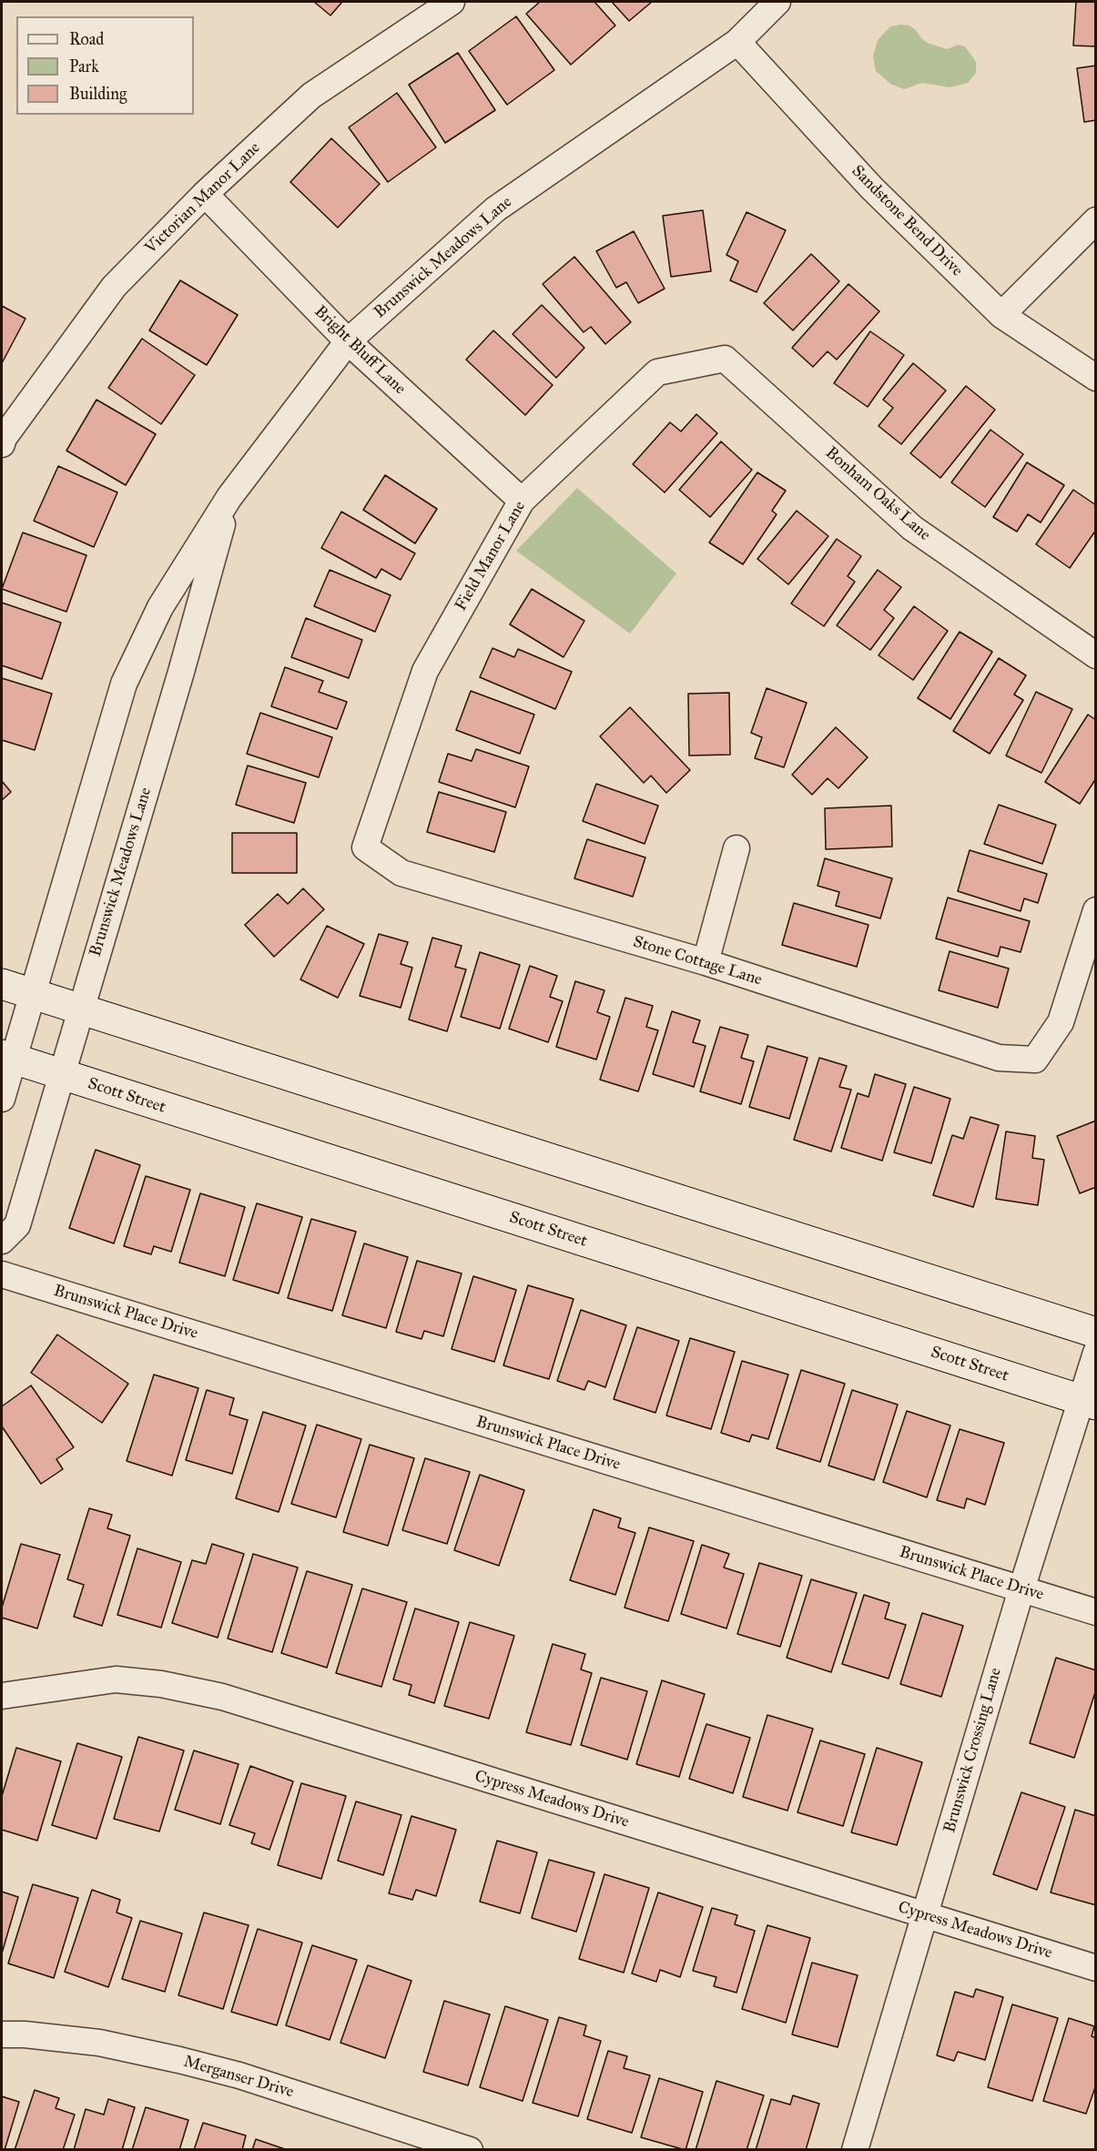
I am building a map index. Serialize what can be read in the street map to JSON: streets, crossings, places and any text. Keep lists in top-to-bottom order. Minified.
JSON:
{"streets":{"main road":["Scott Street"],"street":["Victorian Manor Lane","Sandstone Bend Drive","Brunswick Meadows Lane","Bright Bluff Lane","Bonham Oaks Lane","Field Manor Lane","Stone Cottage Lane","Brunswick Place Drive","Brunswick Crossing Lane","Cypress Meadows Drive","Merganser Drive"]},"crossings":[["Victorian Manor Lane","Bright Bluff Lane"],["Sandstone Bend Drive","Brunswick Meadows Lane"],["Brunswick Meadows Lane","Bright Bluff Lane"],["Brunswick Meadows Lane","Scott Street"],["Bright Bluff Lane","Field Manor Lane"],["Bonham Oaks Lane","Field Manor Lane"],["Field Manor Lane","Stone Cottage Lane"],["Scott Street","Brunswick Crossing Lane"],["Brunswick Place Drive","Brunswick Crossing Lane"],["Brunswick Crossing Lane","Cypress Meadows Drive"]],"legend":["Road","Park","Building"]}
